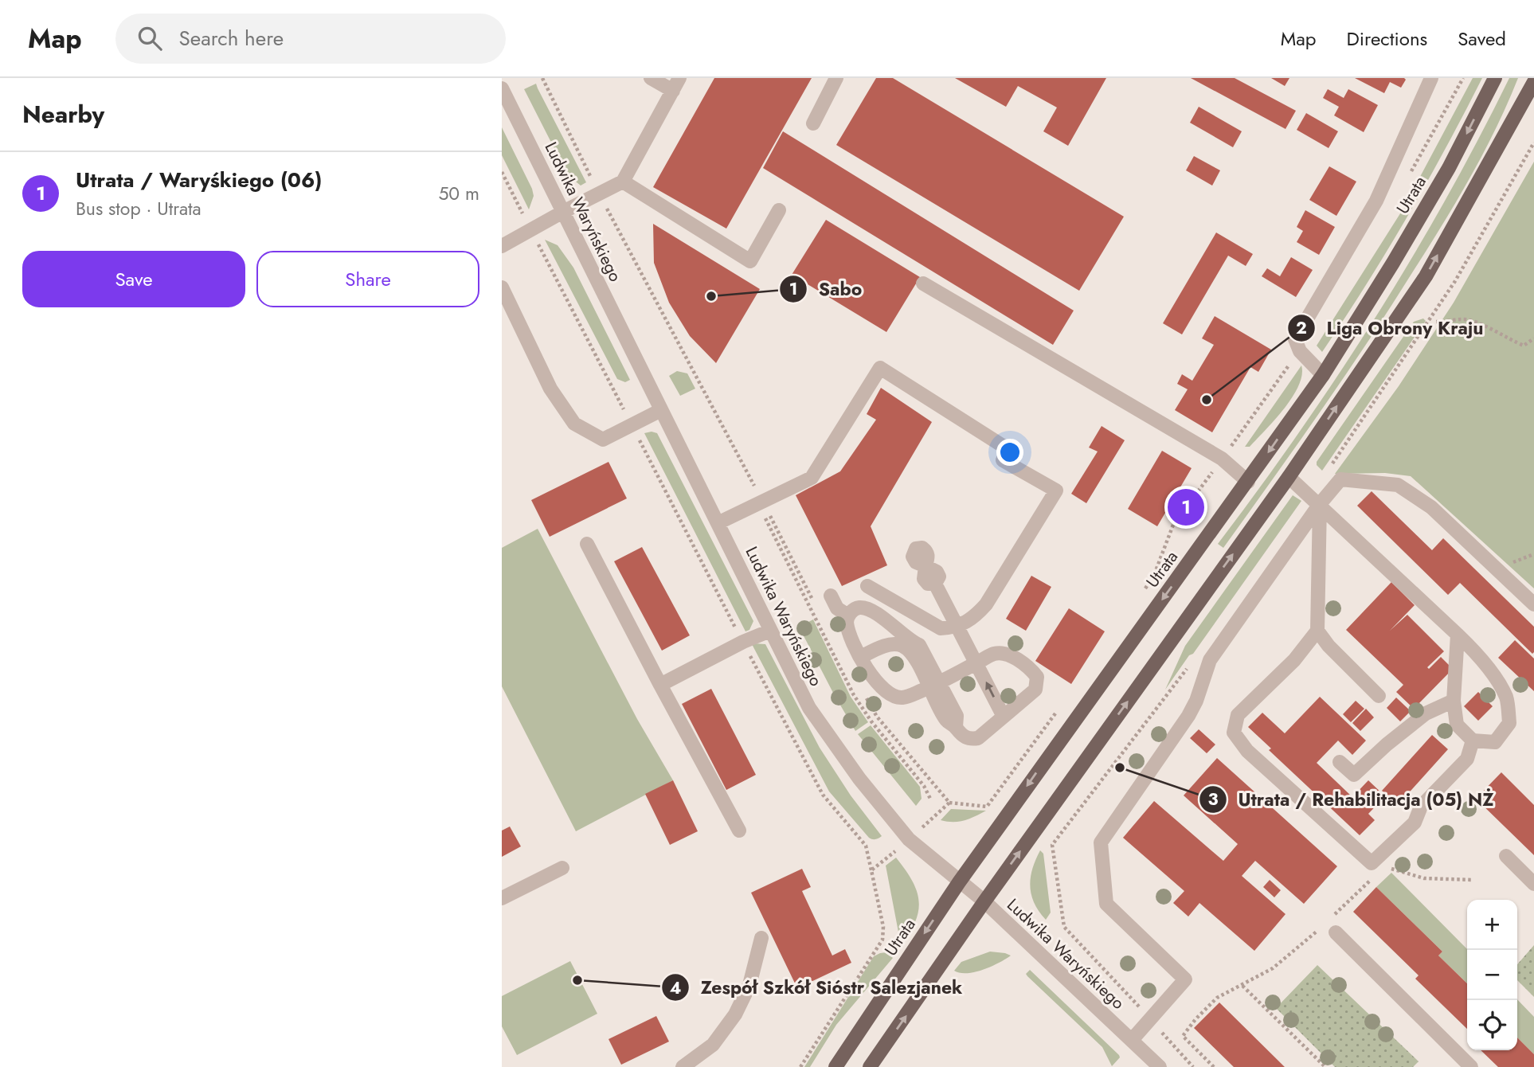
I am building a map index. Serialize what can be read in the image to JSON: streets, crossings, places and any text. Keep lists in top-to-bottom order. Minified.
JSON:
{"streets":{"main road":["Utrata"],"street":["Ludwika Waryńskiego"]},"crossings":[["Utrata","Ludwika Waryńskiego"]],"places":["Sabo","Liga Obrony Kraju","Utrata / Rehabilitacja (05) NŻ","Zespół Szkół Sióstr Salezjanek"],"page":{"header":"Map","search":"Search here","nav":["Map","Directions","Saved"],"heading":"Nearby","list":[{"mark":"1","name":"Utrata / Waryśkiego (06)","note":"Bus stop · Utrata","value":"50 m"}],"buttons":["Save","Share"],"pins":"1","map_buttons":["+","−"]}}
